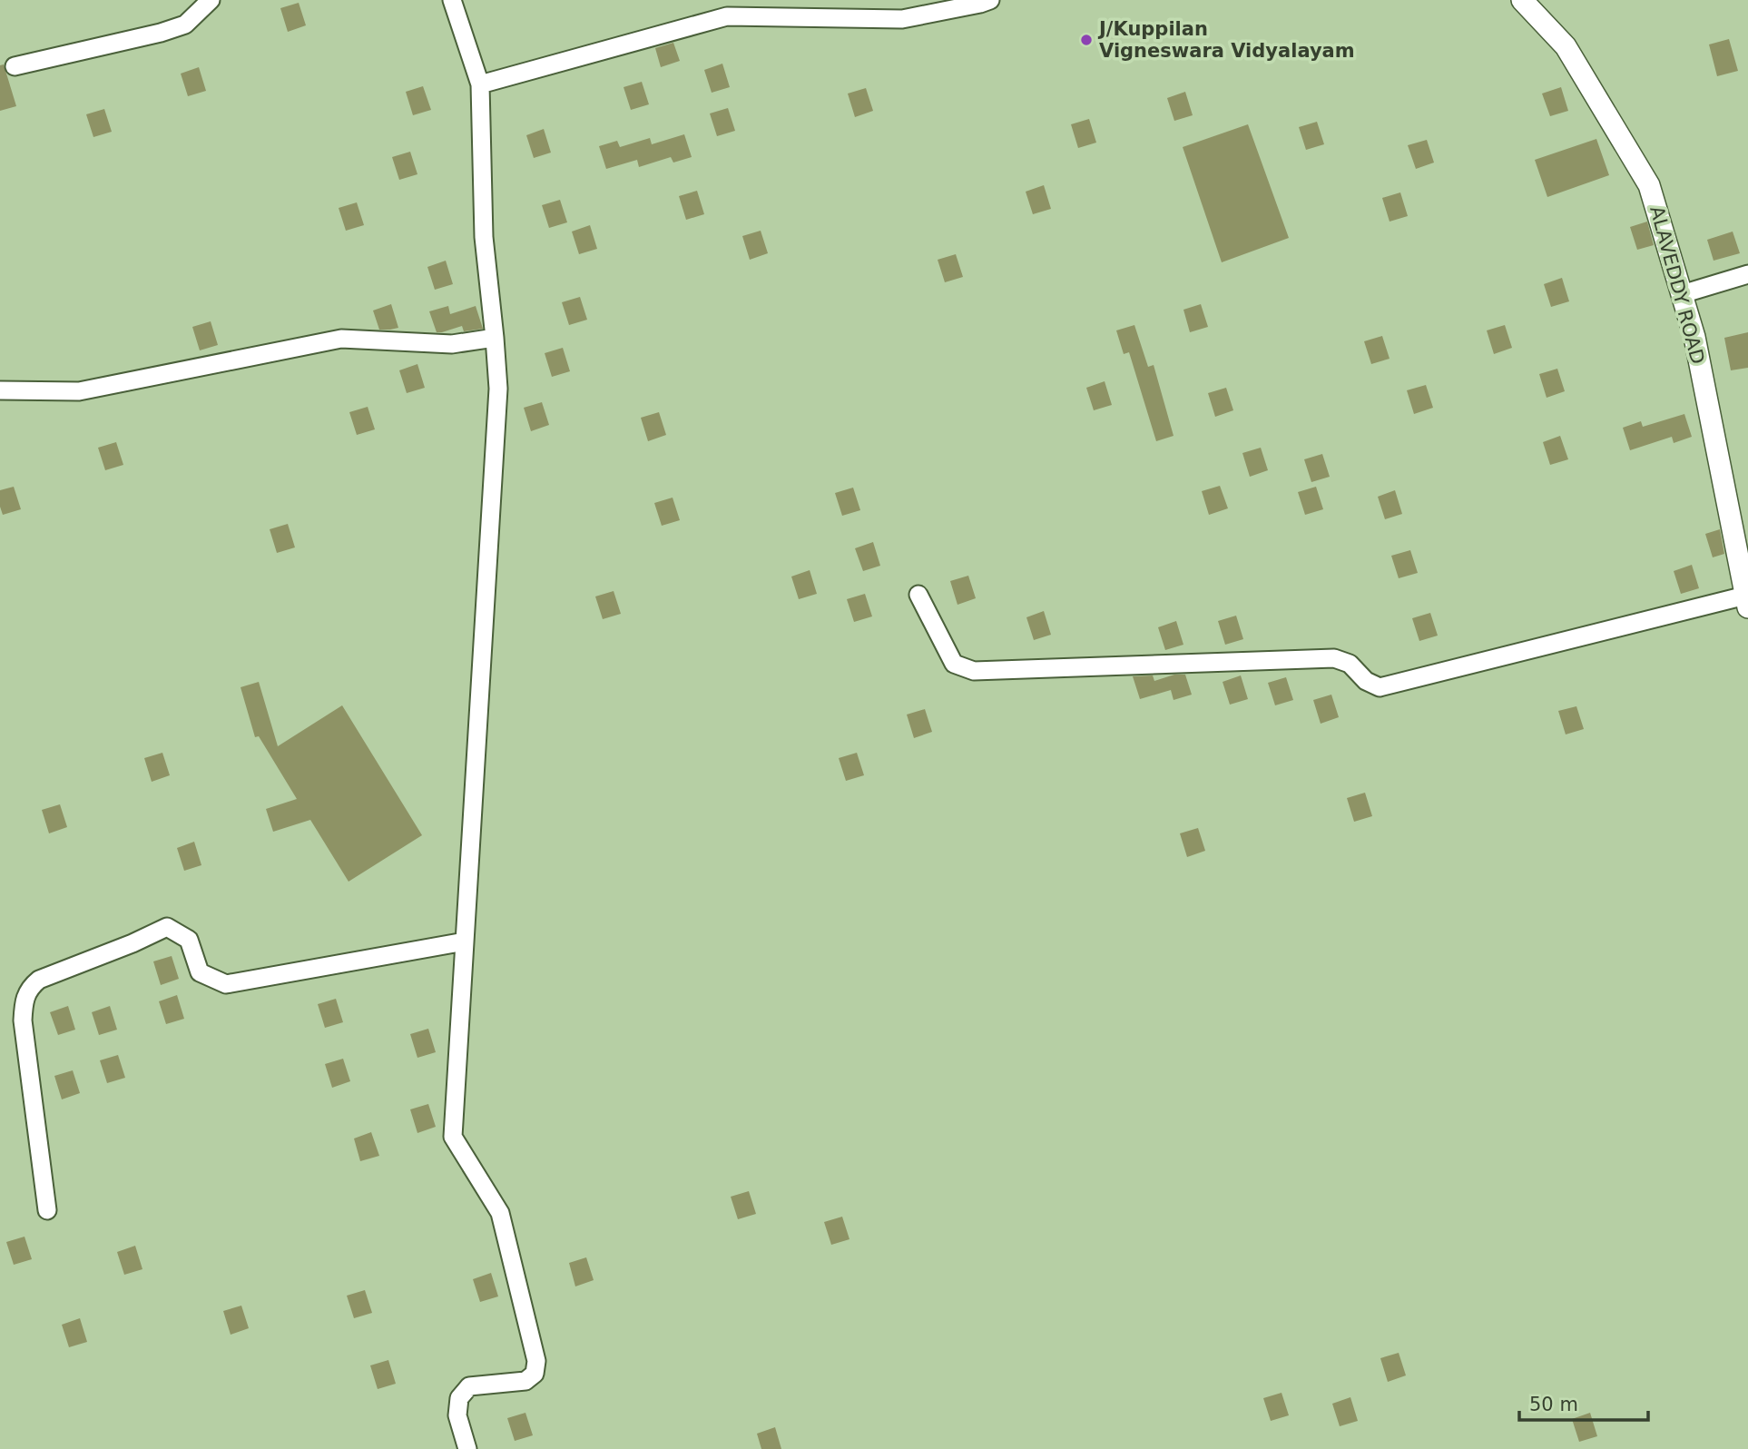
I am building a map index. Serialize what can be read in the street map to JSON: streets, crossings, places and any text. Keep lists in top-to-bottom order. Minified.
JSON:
{"streets":{"street":["ALAVEDDY ROAD"]},"places":["J/Kuppilan Vigneswara Vidyalayam"],"scale_bar":"50 m"}
